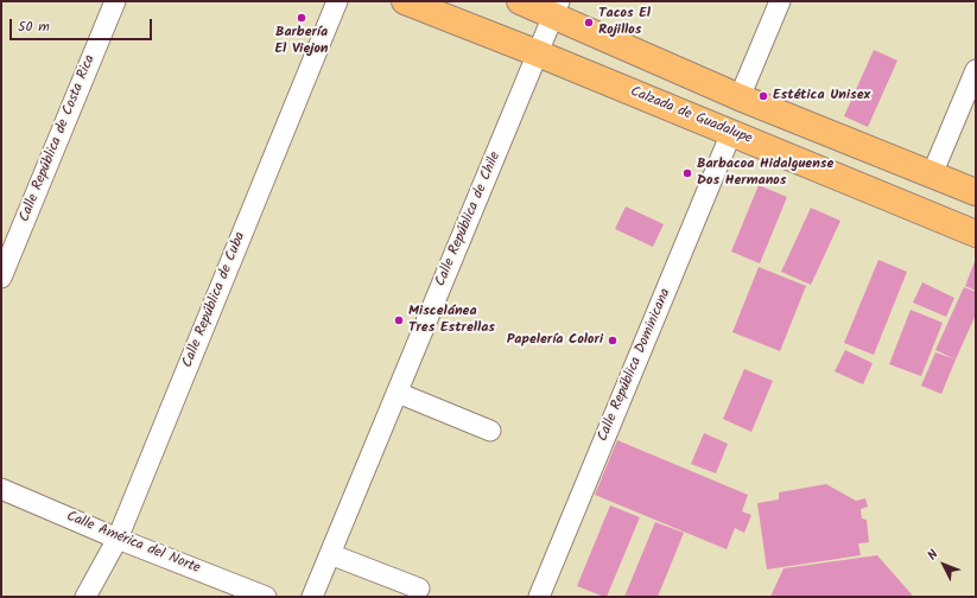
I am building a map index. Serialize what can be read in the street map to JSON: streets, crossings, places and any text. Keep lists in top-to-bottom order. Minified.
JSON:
{"streets":{"main road":["Calzada de Guadalupe"],"street":["Calle República de Costa Rica","Calle República de Chile","Calle República de Cuba","Calle República Dominicana","Calle América del Norte"]},"crossings":[["Calzada de Guadalupe","Calle República de Chile"],["Calzada de Guadalupe","Calle República Dominicana"],["Calle República de Cuba","Calle América del Norte"]],"places":["Barbería El Viejon","Tacos El Rojillos","Estética Unisex","Barbacoa Hidalguense Dos Hermanos","Miscelánea Tres Estrellas","Papelería Colori"],"scale_bar":"50 m","north":"top left"}
